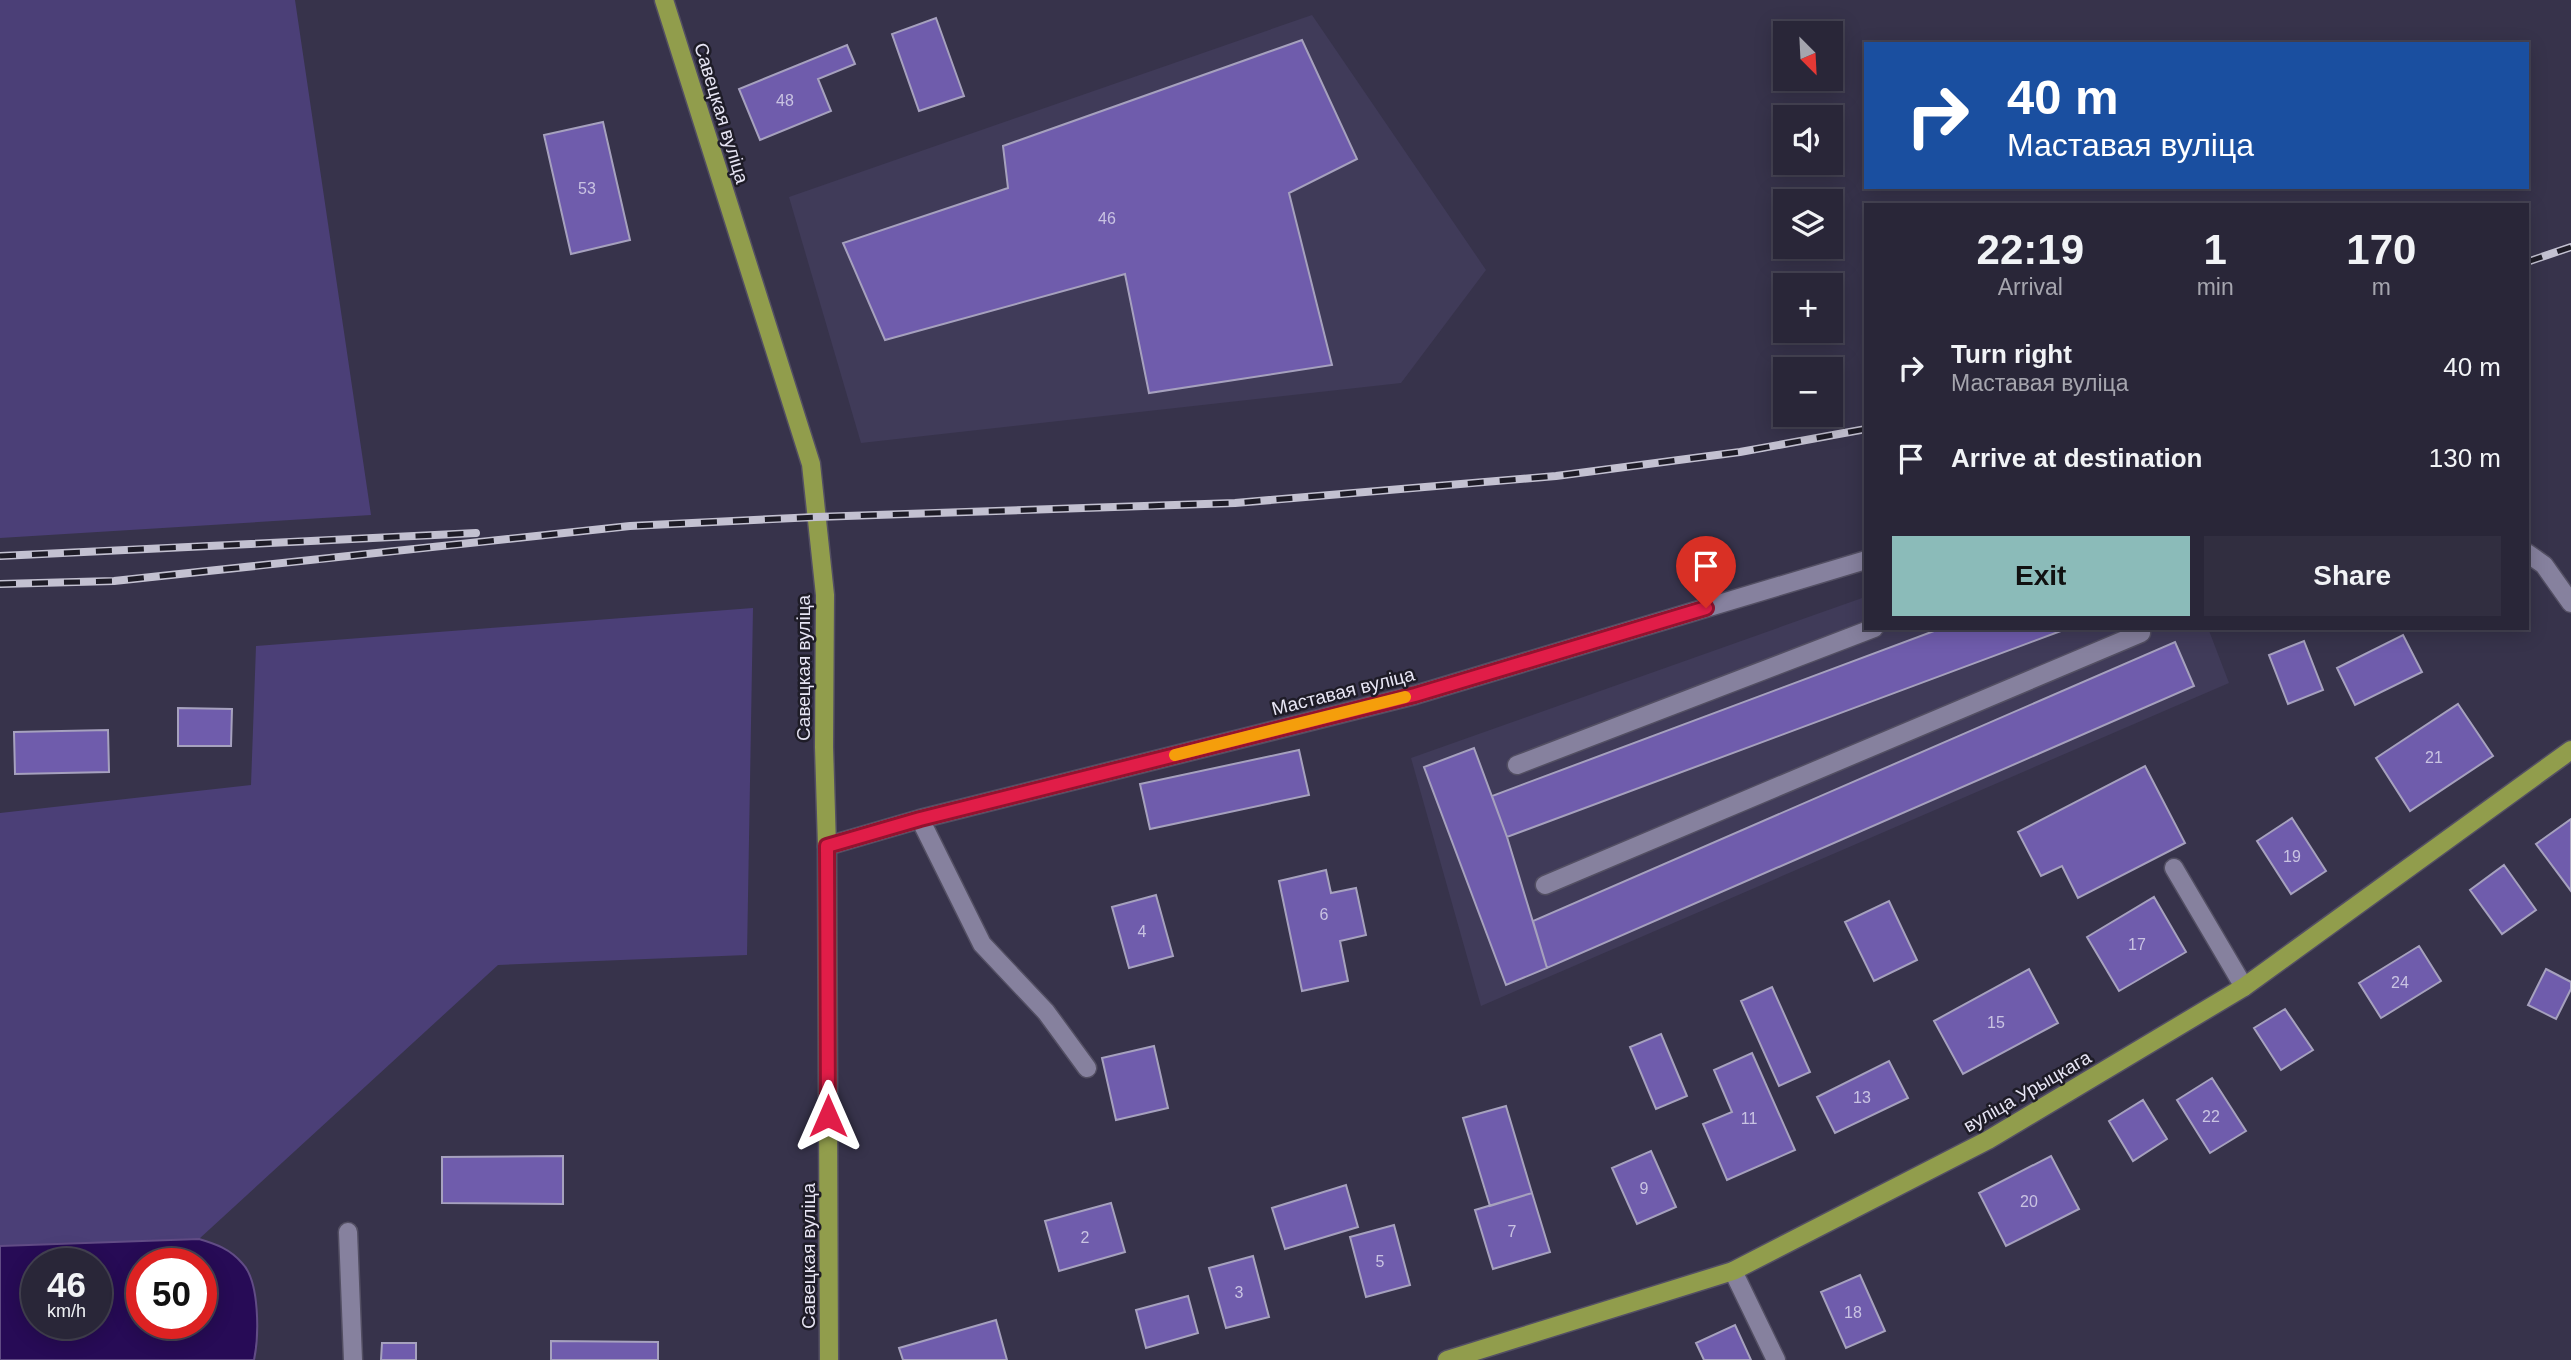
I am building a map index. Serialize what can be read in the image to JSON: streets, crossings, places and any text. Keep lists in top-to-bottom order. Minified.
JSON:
{"streets":{"main road":["Савецкая вуліца","вуліца Урыцкага"],"street":["Маставая вуліца"]},"crossings":[["Савецкая вуліца","Маставая вуліца"]],"house_numbers":["48","53","46","21","19","6","4","17","24","15","13","22","11","9","20","7","2","5","3","18"],"north":"bottom right","page":{"map_buttons":["+","−"],"turn":["40 m","Маставая вуліца"],"eta":["22:19","Arrival","1","min","170","m"],"list":[{"name":"Turn right","note":"Маставая вуліца","value":"40 m"},{"name":"Arrive at destination","value":"130 m"}],"buttons":["Exit","Share"],"speed":"46 km/h","limit":"50"}}
